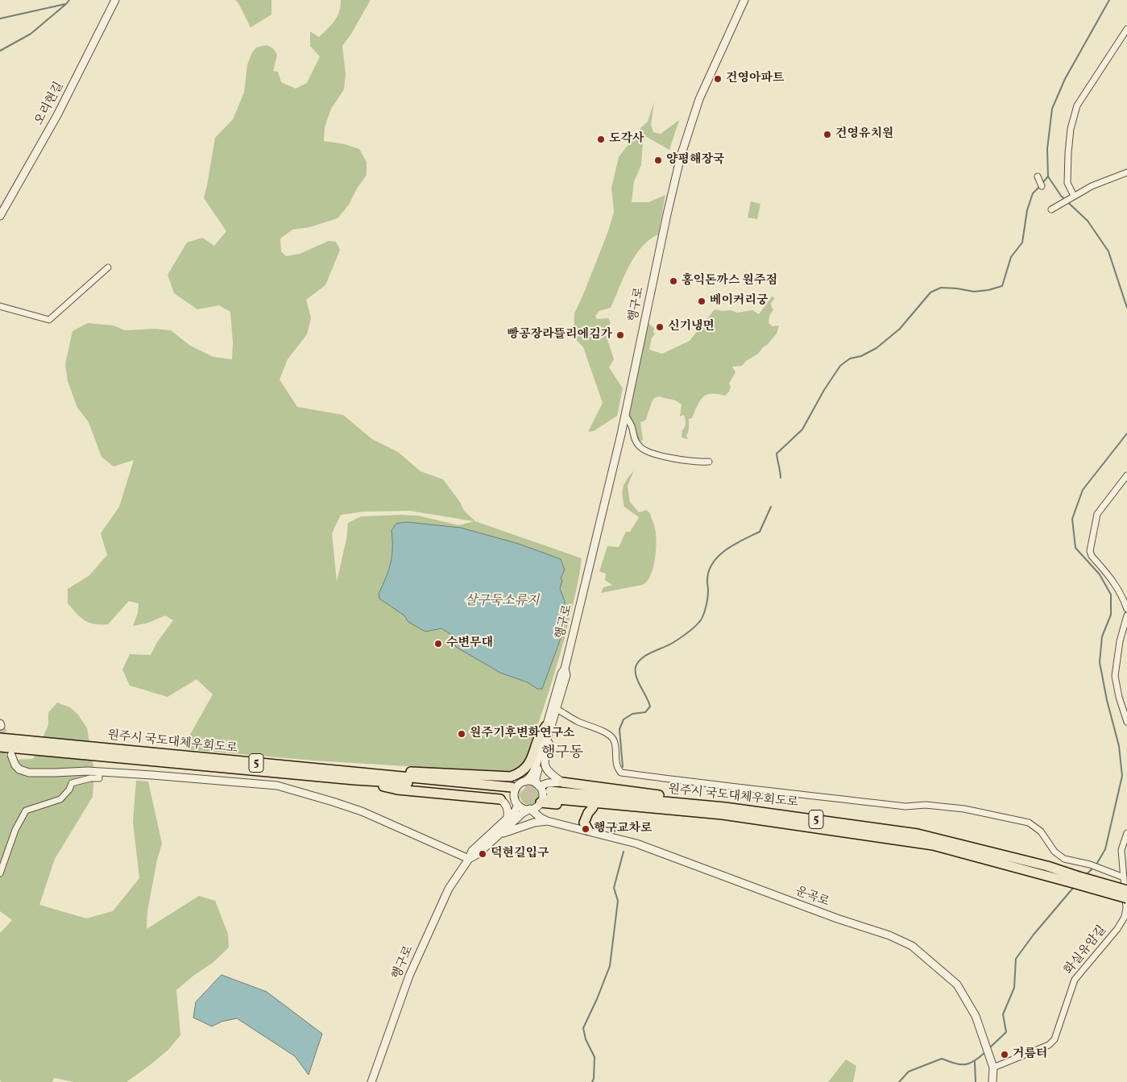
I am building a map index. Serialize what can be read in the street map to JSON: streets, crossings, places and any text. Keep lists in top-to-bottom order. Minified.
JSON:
{"streets":{"highway":["원주시 국도대체우회도로","5"],"street":["오리현길","행구로","운곡로","화실유암길"]},"crossings":[["행구로","원주시 국도대체우회도로"],["운곡로","화실유암길"]],"districts":["행구동"],"water":["살구둑소류지"],"places":["건영아파트","건영유치원","도각사","양평해장국","홍익돈까스 원주점","베이커리궁","신기냉면","빵공장라뜰리에김가","수변무대","원주기후변화연구소","행구교차로","덕현길입구","거름터"]}
